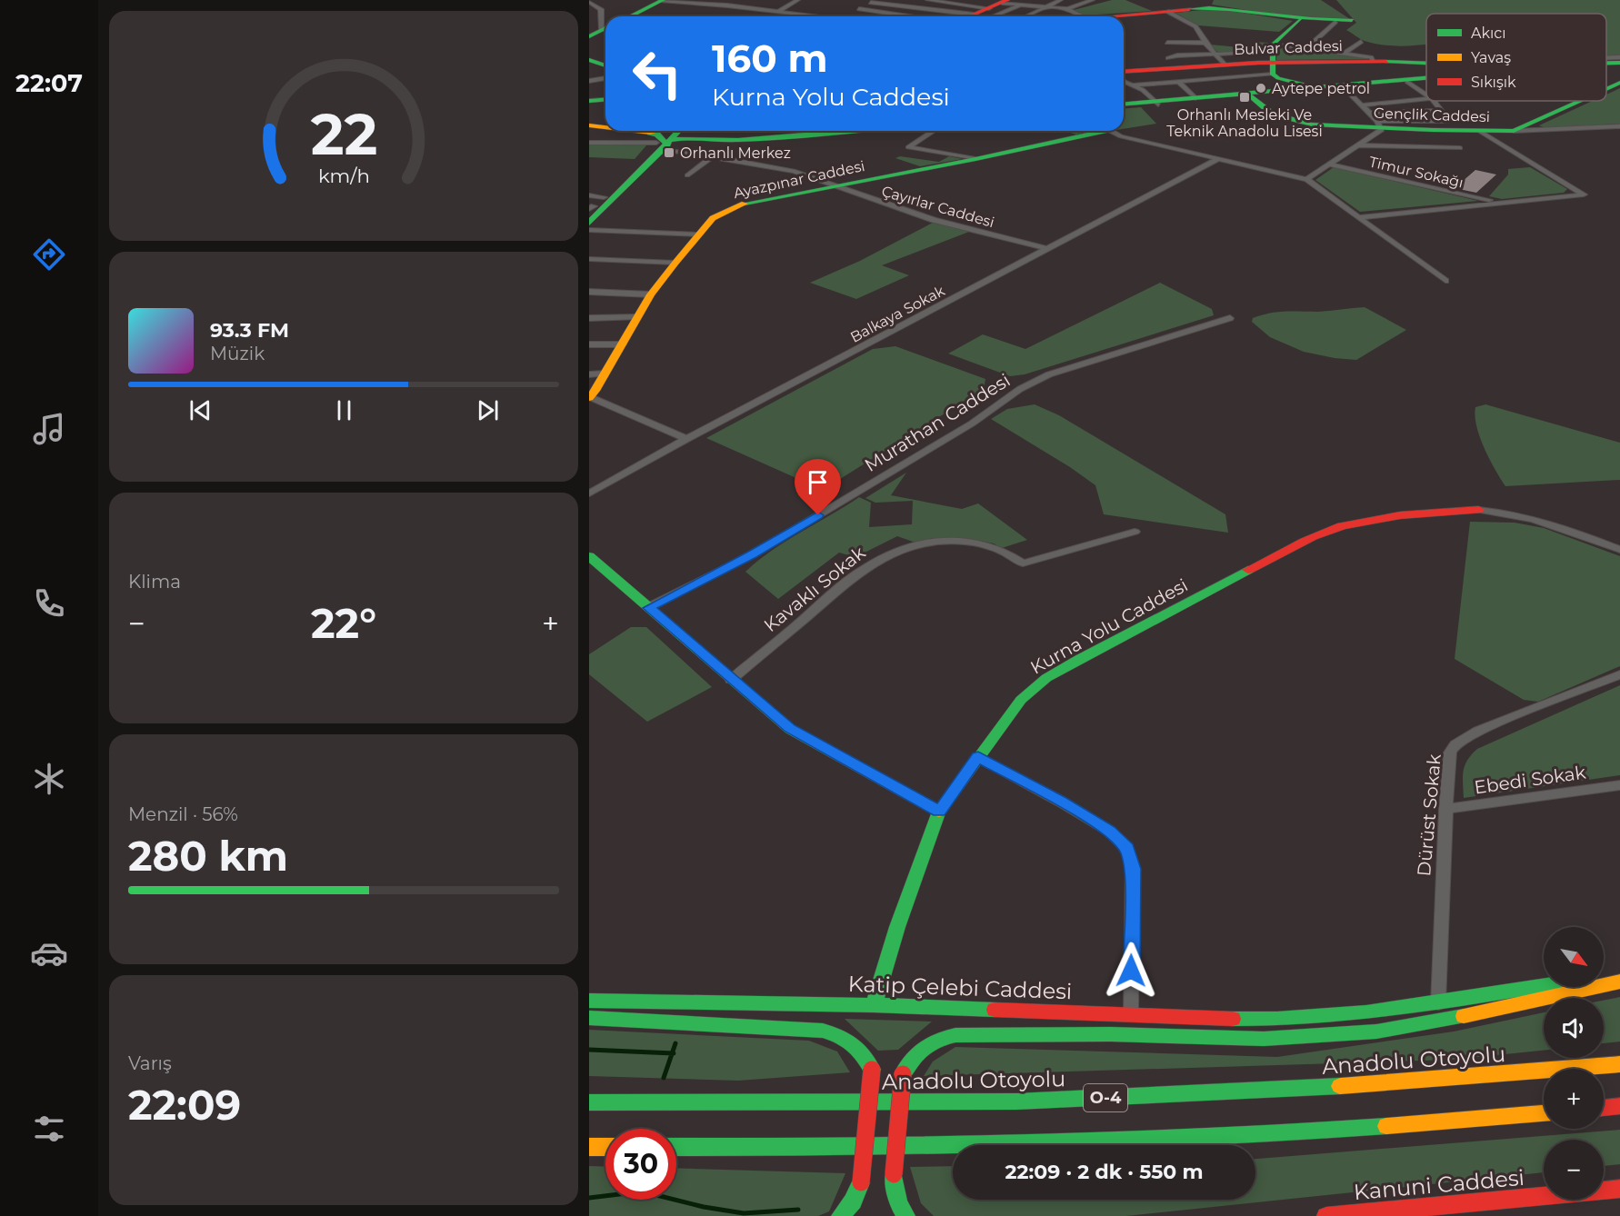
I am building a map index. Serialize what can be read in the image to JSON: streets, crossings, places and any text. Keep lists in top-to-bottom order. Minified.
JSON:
{"streets":{"main road":["Bulvar Caddesi","Gençlik Caddesi","Ayazpınar Caddesi","Kurna Yolu Caddesi","Katip Çelebi Caddesi","Anadolu Otoyolu","O-4","Kanuni Caddesi"],"street":["Timur Sokağı","Çayırlar Caddesi","Balkaya Sokak","Murathan Caddesi","Kavaklı Sokak","Ebedi Sokak","Dürüst Sokak"]},"crossings":[["Ayazpınar Caddesi","Çayırlar Caddesi"],["Çayırlar Caddesi","Balkaya Sokak"],["Kurna Yolu Caddesi","Katip Çelebi Caddesi"],["Ebedi Sokak","Dürüst Sokak"],["Dürüst Sokak","Katip Çelebi Caddesi"]],"places":{"other":["Aytepe petrol"],"transit":["Orhanlı Mesleki Ve Teknik Anadolu Lisesi","Orhanlı Merkez"]},"legend":["Akıcı","Yavaş","Sıkışık"],"north":"bottom right","page":{"tabs":"22:07","turn":["160 m","Kurna Yolu Caddesi"],"song":["93.3 FM","Müzik"],"tile":["Klima",["Menzil · 56%","280 km"],["Varış","22:09"]],"heat":["−","22°","+"],"map_buttons":["+","−"],"limit":"30","trip":"22:09 · 2 dk · 550 m","gauge":["22","km/h"]}}
